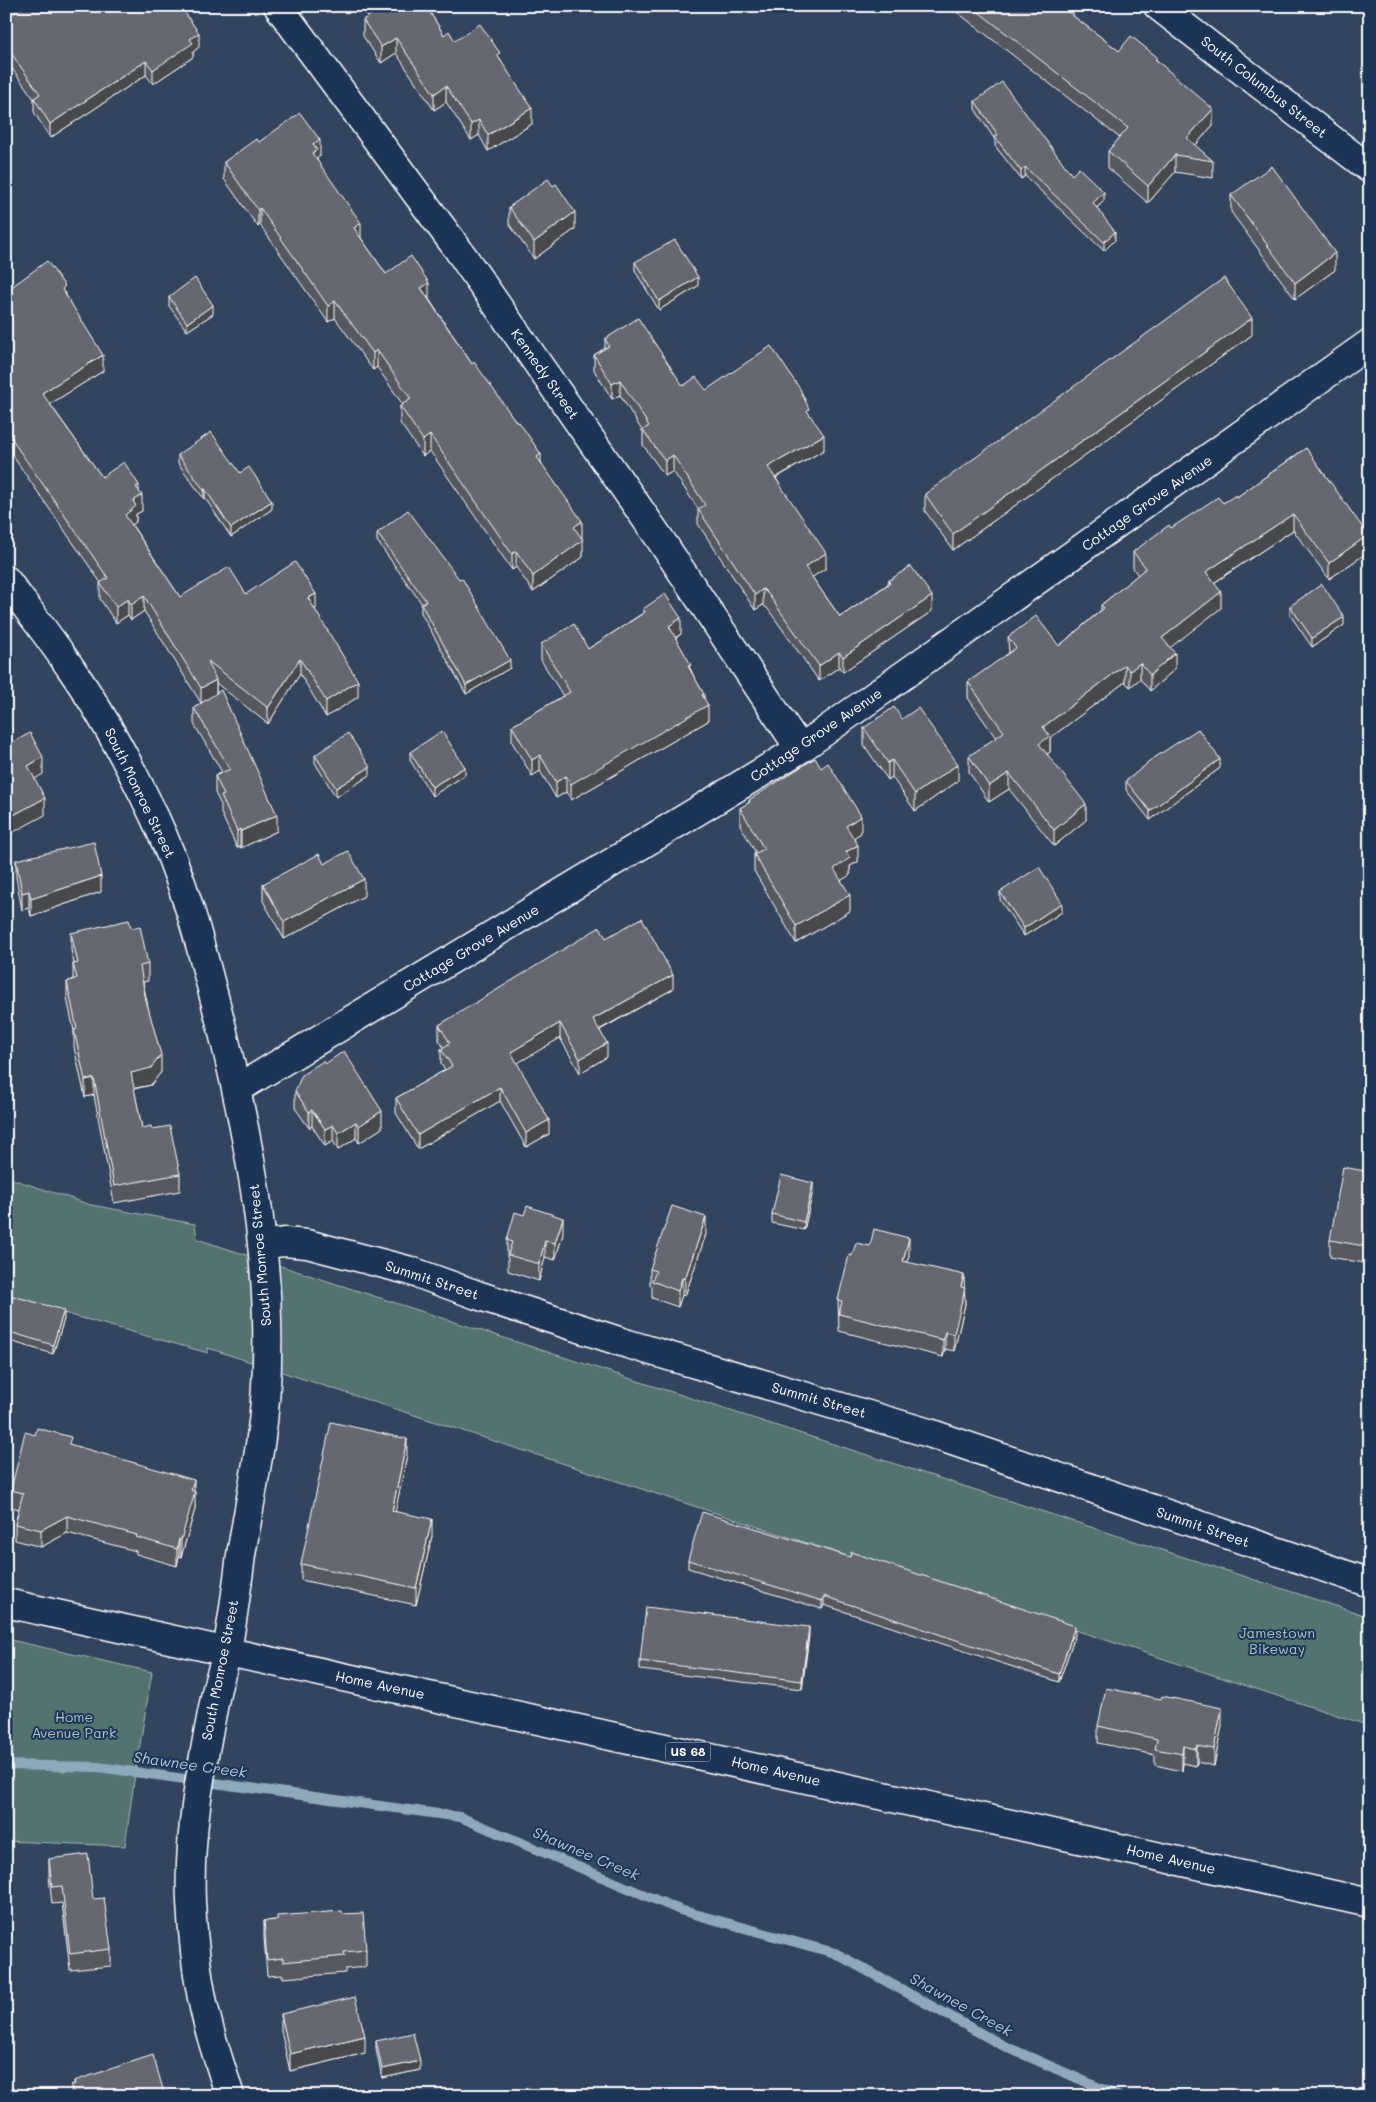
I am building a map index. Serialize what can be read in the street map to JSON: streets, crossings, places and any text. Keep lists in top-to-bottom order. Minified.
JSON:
{"streets":{"street":["South Columbus Street","Kennedy Street","Cottage Grove Avenue","South Monroe Street","Summit Street","Home Avenue","US 68"]},"crossings":[["Kennedy Street","Cottage Grove Avenue"],["Cottage Grove Avenue","South Monroe Street"],["South Monroe Street","Summit Street"],["South Monroe Street","Home Avenue"]],"water":["Shawnee Creek"],"parks":["Jamestown Bikeway","Home Avenue Park"]}
